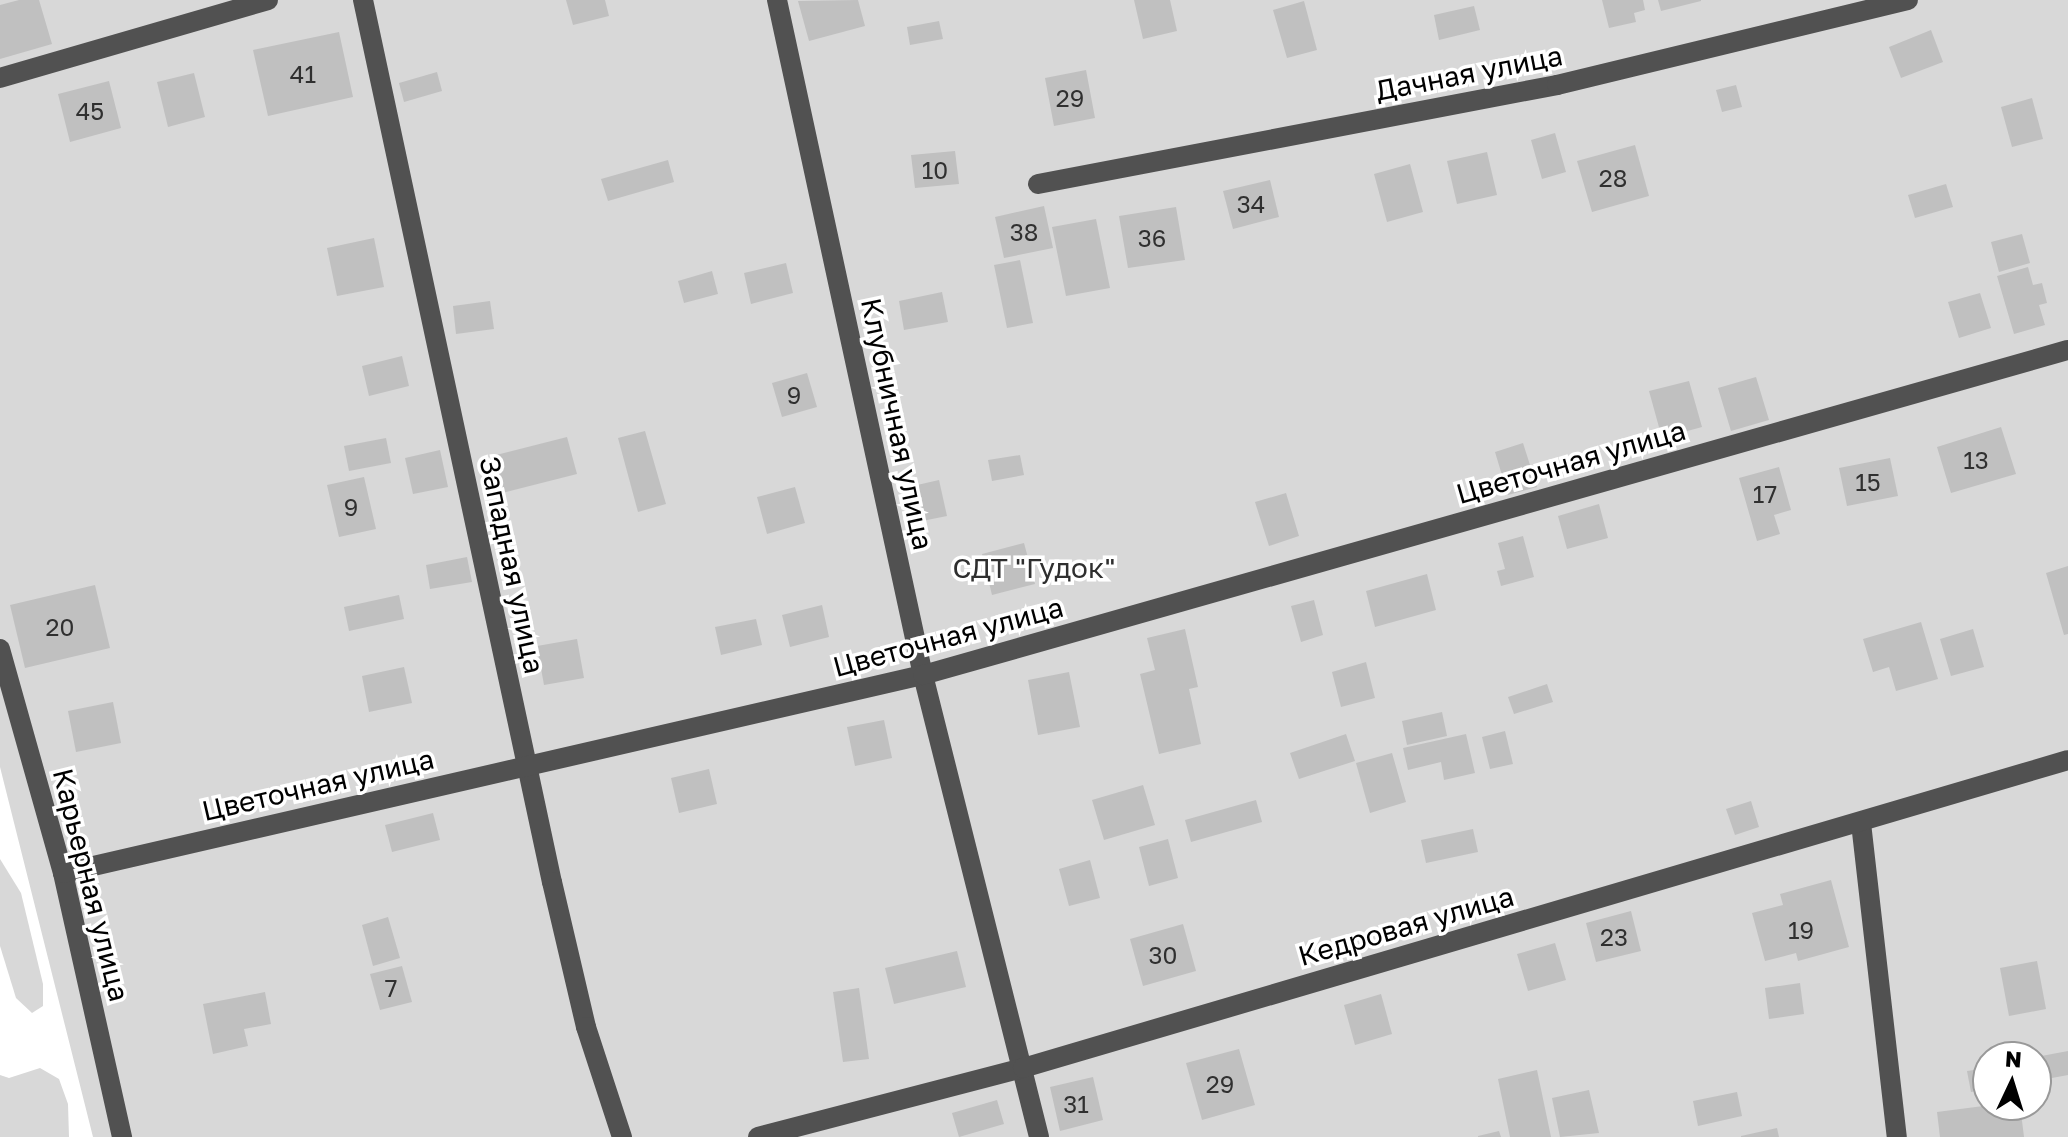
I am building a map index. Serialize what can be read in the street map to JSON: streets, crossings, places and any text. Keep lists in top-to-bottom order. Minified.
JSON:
{"streets":{"street":["Дачная улица","Клубничная улица","Цветочная улица","Западная улица","Карьерная улица","Кедровая улица"]},"crossings":[["Клубничная улица","Цветочная улица"],["Клубничная улица","Кедровая улица"],["Цветочная улица","Западная улица"],["Цветочная улица","Карьерная улица"]],"parks":["СДТ \"Гудок\""],"house_numbers":["41","29","45","10","28","34","38","36","9","13","15","17","9","20","19","23","30","7","29","31"],"north":"top"}
